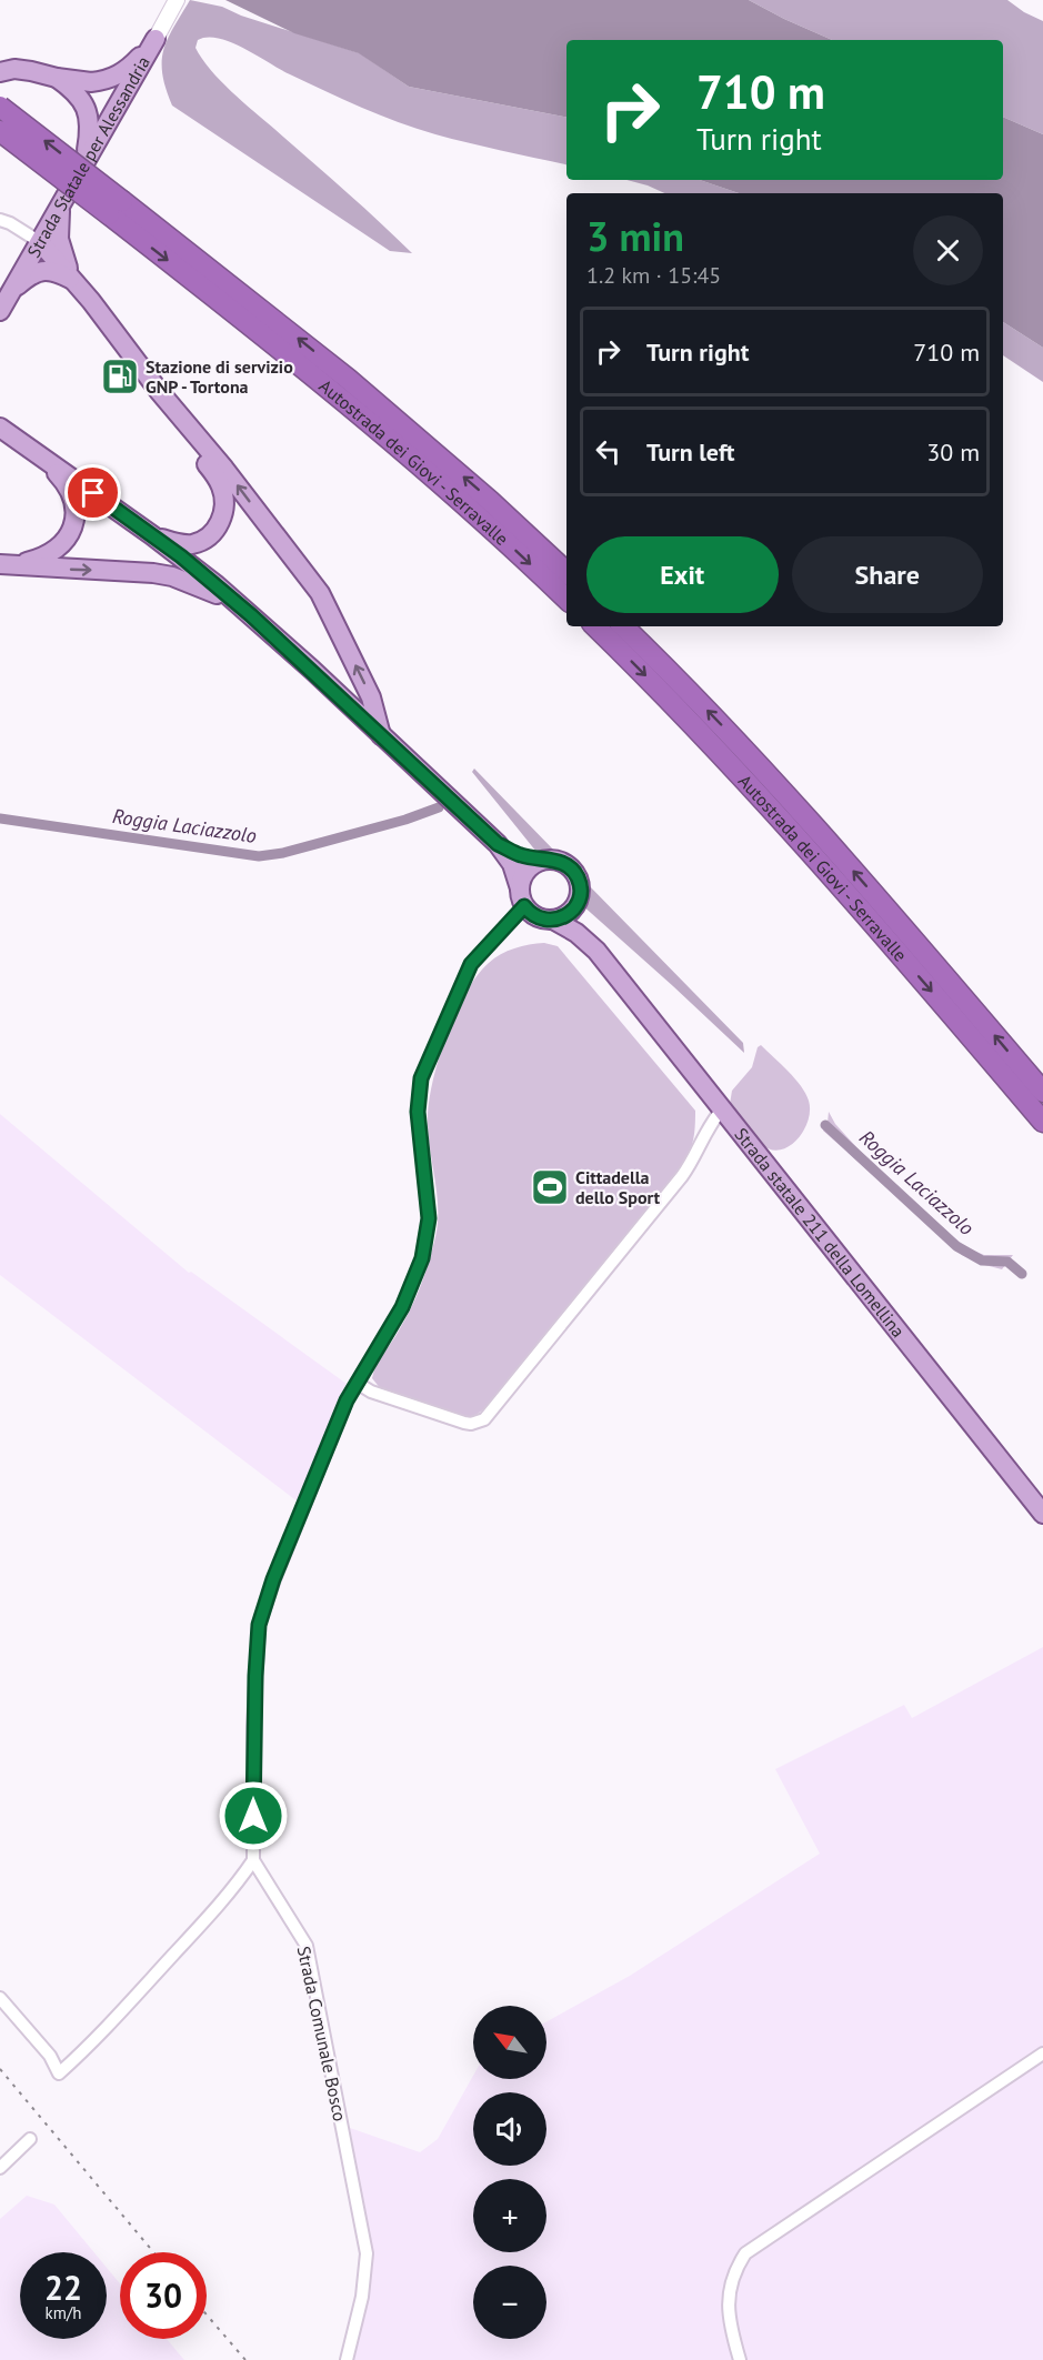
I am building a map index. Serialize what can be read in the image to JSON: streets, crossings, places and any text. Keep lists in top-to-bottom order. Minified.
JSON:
{"streets":{"highway":["Autostrada dei Giovi - Serravalle"],"main road":["Strada Statale per Alessandria","Strada statale 211 della Lomellina"],"street":["Strada Comunale Bosco"]},"water":["Roggia Laciazzolo"],"places":{"fuel station":["Stazione di servizio GNP - Tortona"],"sports":["Cittadella dello Sport"]},"north":"top left","page":{"turn":["710 m","Turn right"],"heading":["3 min","1.2 km · 15:45"],"list":[{"name":"Turn right","value":"710 m"},{"name":"Turn left","value":"30 m"}],"buttons":["Exit","Share"],"map_buttons":["+","−"],"speed":"22 km/h","limit":"30"}}
